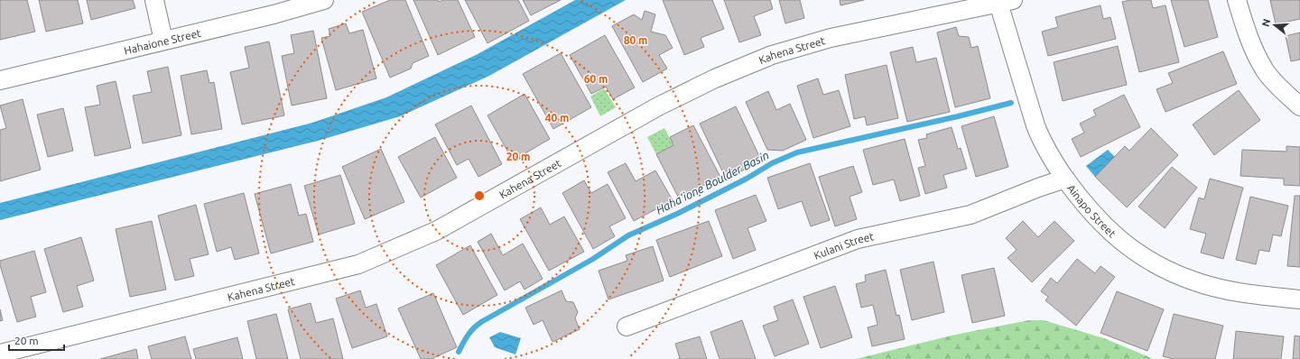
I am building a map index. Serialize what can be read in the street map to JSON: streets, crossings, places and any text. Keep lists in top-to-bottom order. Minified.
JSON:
{"streets":{"street":["Hahaione Street","Kahena Street","Ainapo Street","Kulani Street"]},"crossings":[["Kahena Street","Ainapo Street"],["Ainapo Street","Kulani Street"]],"water":["Haha‘ione Boulder Basin"],"scale_bar":"20 m","north":"left","rings":["80 m","60 m","40 m","20 m"]}
